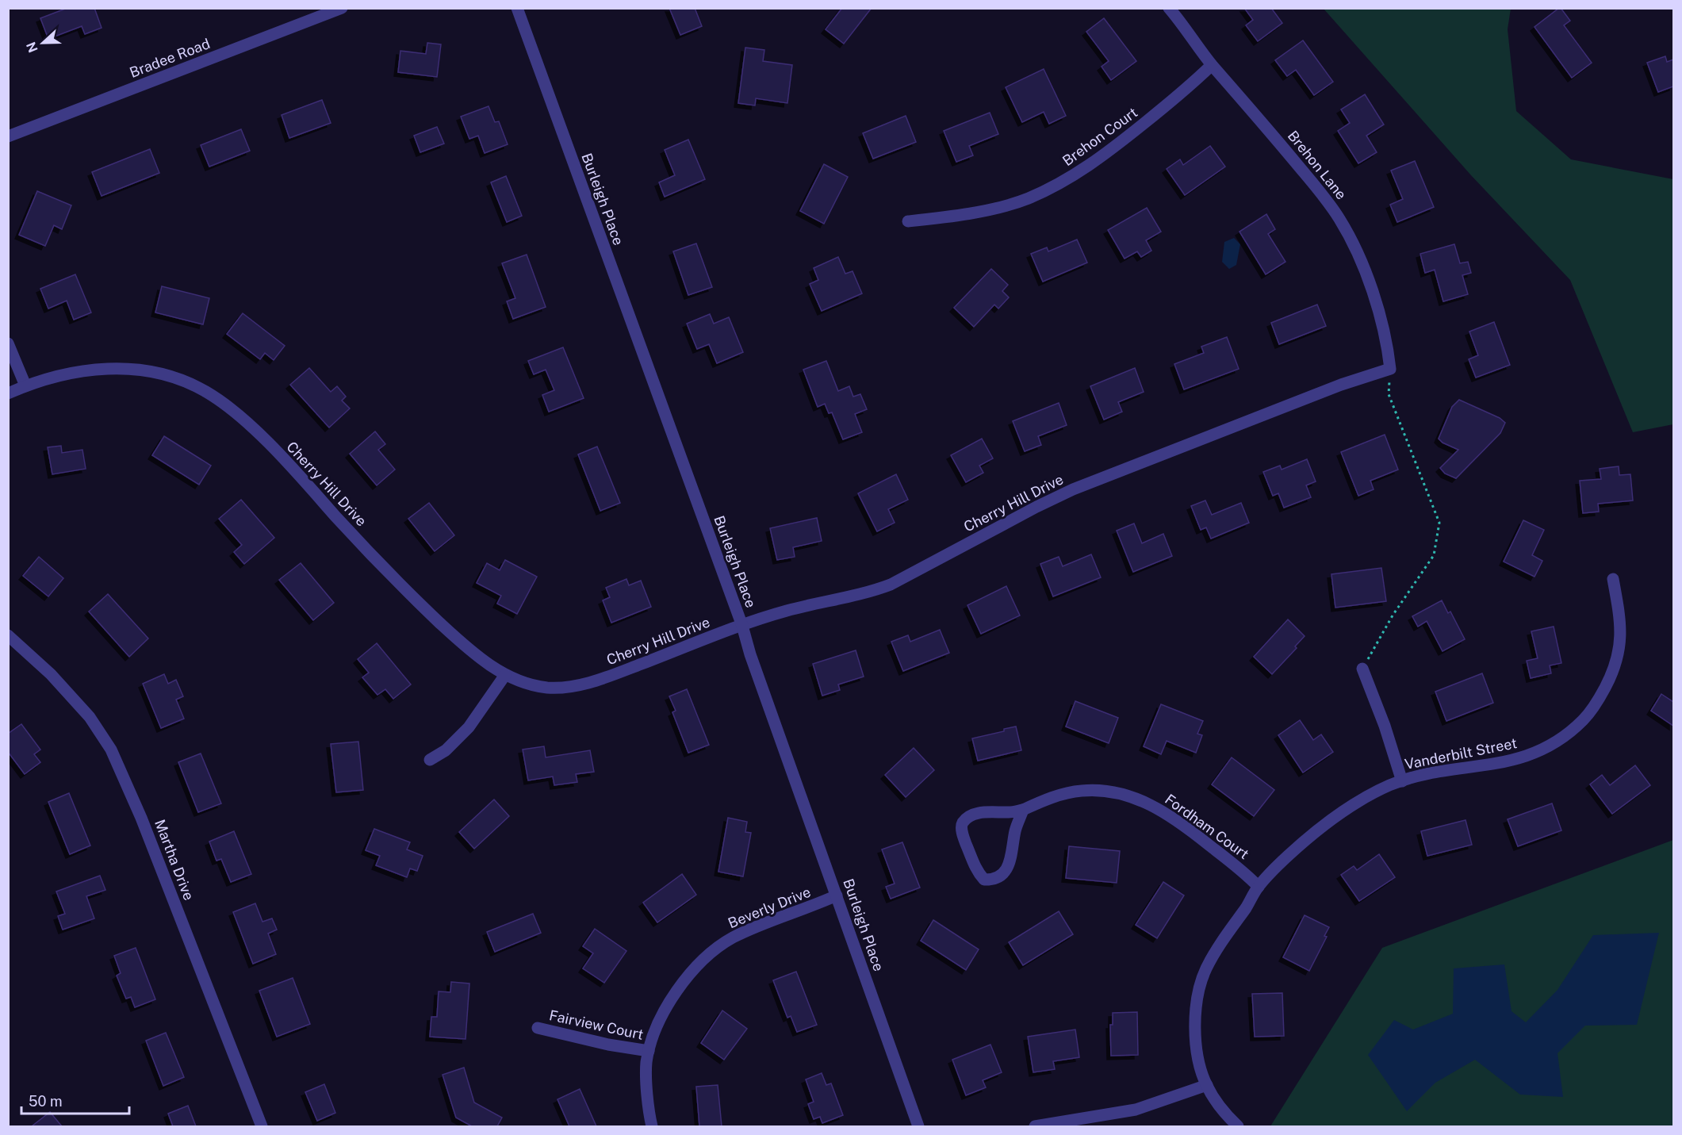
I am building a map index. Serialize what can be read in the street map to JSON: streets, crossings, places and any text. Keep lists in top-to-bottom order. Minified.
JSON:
{"streets":{"street":["Bradee Road","Brehon Court","Brehon Lane","Burleigh Place","Cherry Hill Drive","Vanderbilt Street","Fordham Court","Martha Drive","Beverly Drive","Fairview Court"]},"crossings":[["Brehon Court","Brehon Lane"],["Brehon Lane","Cherry Hill Drive"],["Burleigh Place","Cherry Hill Drive"],["Burleigh Place","Beverly Drive"],["Vanderbilt Street","Fordham Court"],["Beverly Drive","Fairview Court"]],"scale_bar":"50 m","north":"left"}
